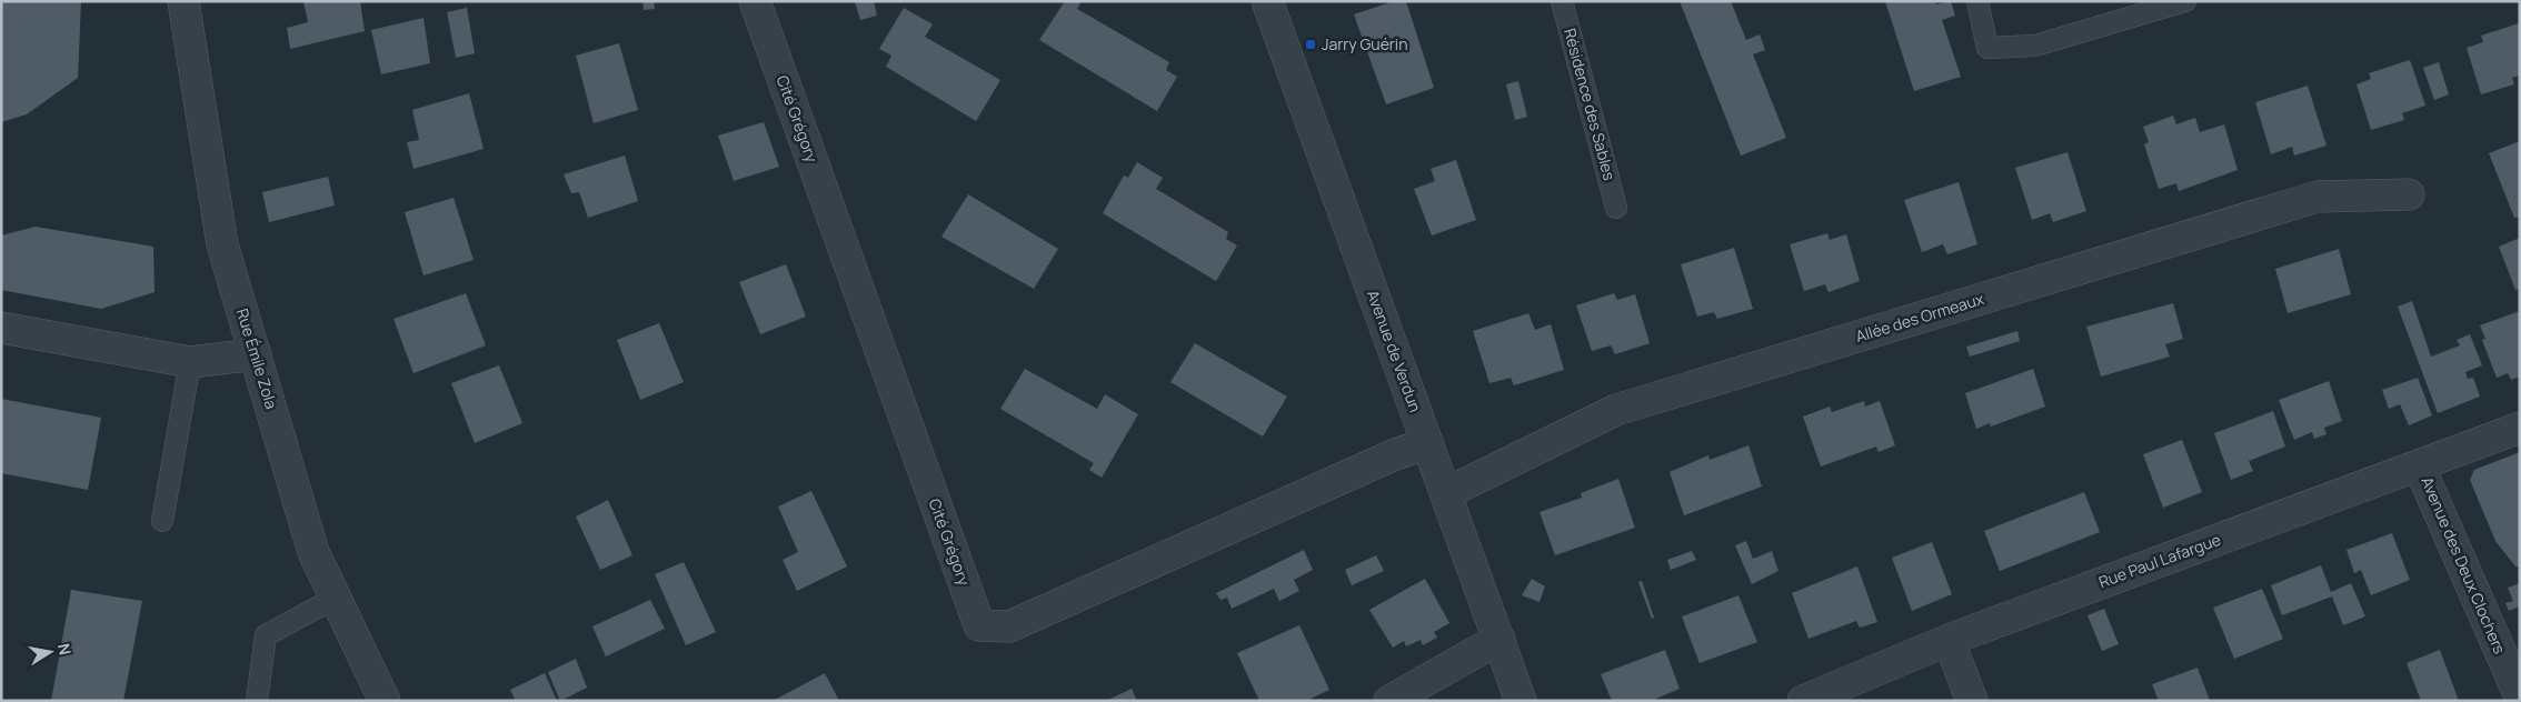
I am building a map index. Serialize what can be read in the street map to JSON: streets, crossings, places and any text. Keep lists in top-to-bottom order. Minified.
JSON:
{"streets":{"street":["Cité Grégory","Allée des Ormeaux","Avenue de Verdun","Rue Émile Zola","Rue Paul Lafargue","Avenue des Deux Clochers"],"lane":["Résidence des Sables"]},"crossings":[["Cité Grégory","Avenue de Verdun"],["Allée des Ormeaux","Avenue de Verdun"],["Rue Paul Lafargue","Avenue des Deux Clochers"]],"places":{"transit":["Jarry Guérin"]},"north":"right"}
